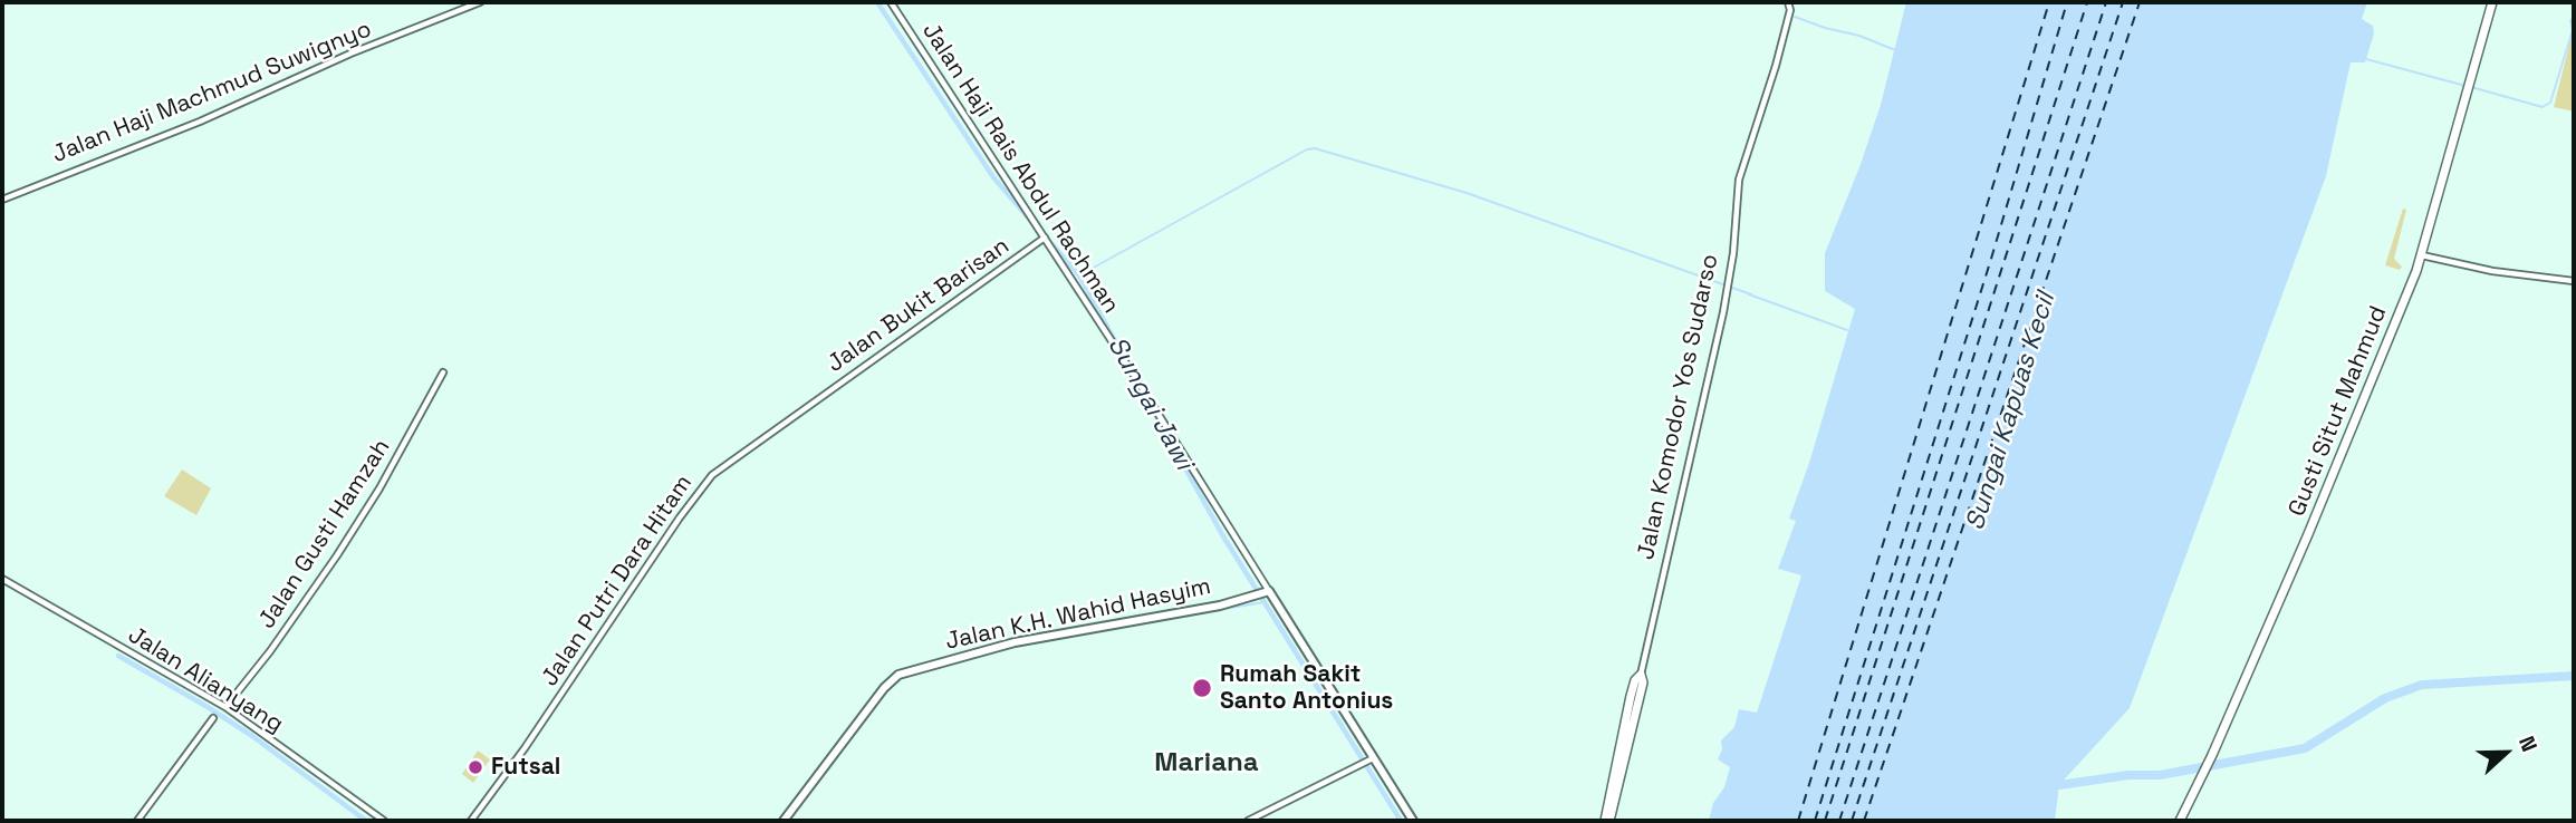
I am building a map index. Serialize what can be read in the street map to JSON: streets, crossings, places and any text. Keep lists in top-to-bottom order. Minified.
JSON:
{"streets":{"highway":["Jalan Komodor Yos Sudarso","Gusti Situt Mahmud"],"main road":["Jalan K.H. Wahid Hasyim"],"street":["Jalan Haji Machmud Suwignyo","Jalan Haji Rais Abdul Rachman","Jalan Bukit Barisan","Jalan Gusti Hamzah","Jalan Putri Dara Hitam","Jalan Alianyang"]},"crossings":[["Jalan Haji Rais Abdul Rachman","Jalan Bukit Barisan"],["Jalan Haji Rais Abdul Rachman","Jalan K.H. Wahid Hasyim"],["Jalan Bukit Barisan","Jalan Putri Dara Hitam"],["Jalan Gusti Hamzah","Jalan Alianyang"]],"districts":["Mariana"],"water":["Sungai Jawi","Sungai Kapuas Kecil"],"places":["Rumah Sakit Santo Antonius","Futsal"],"north":"right"}
